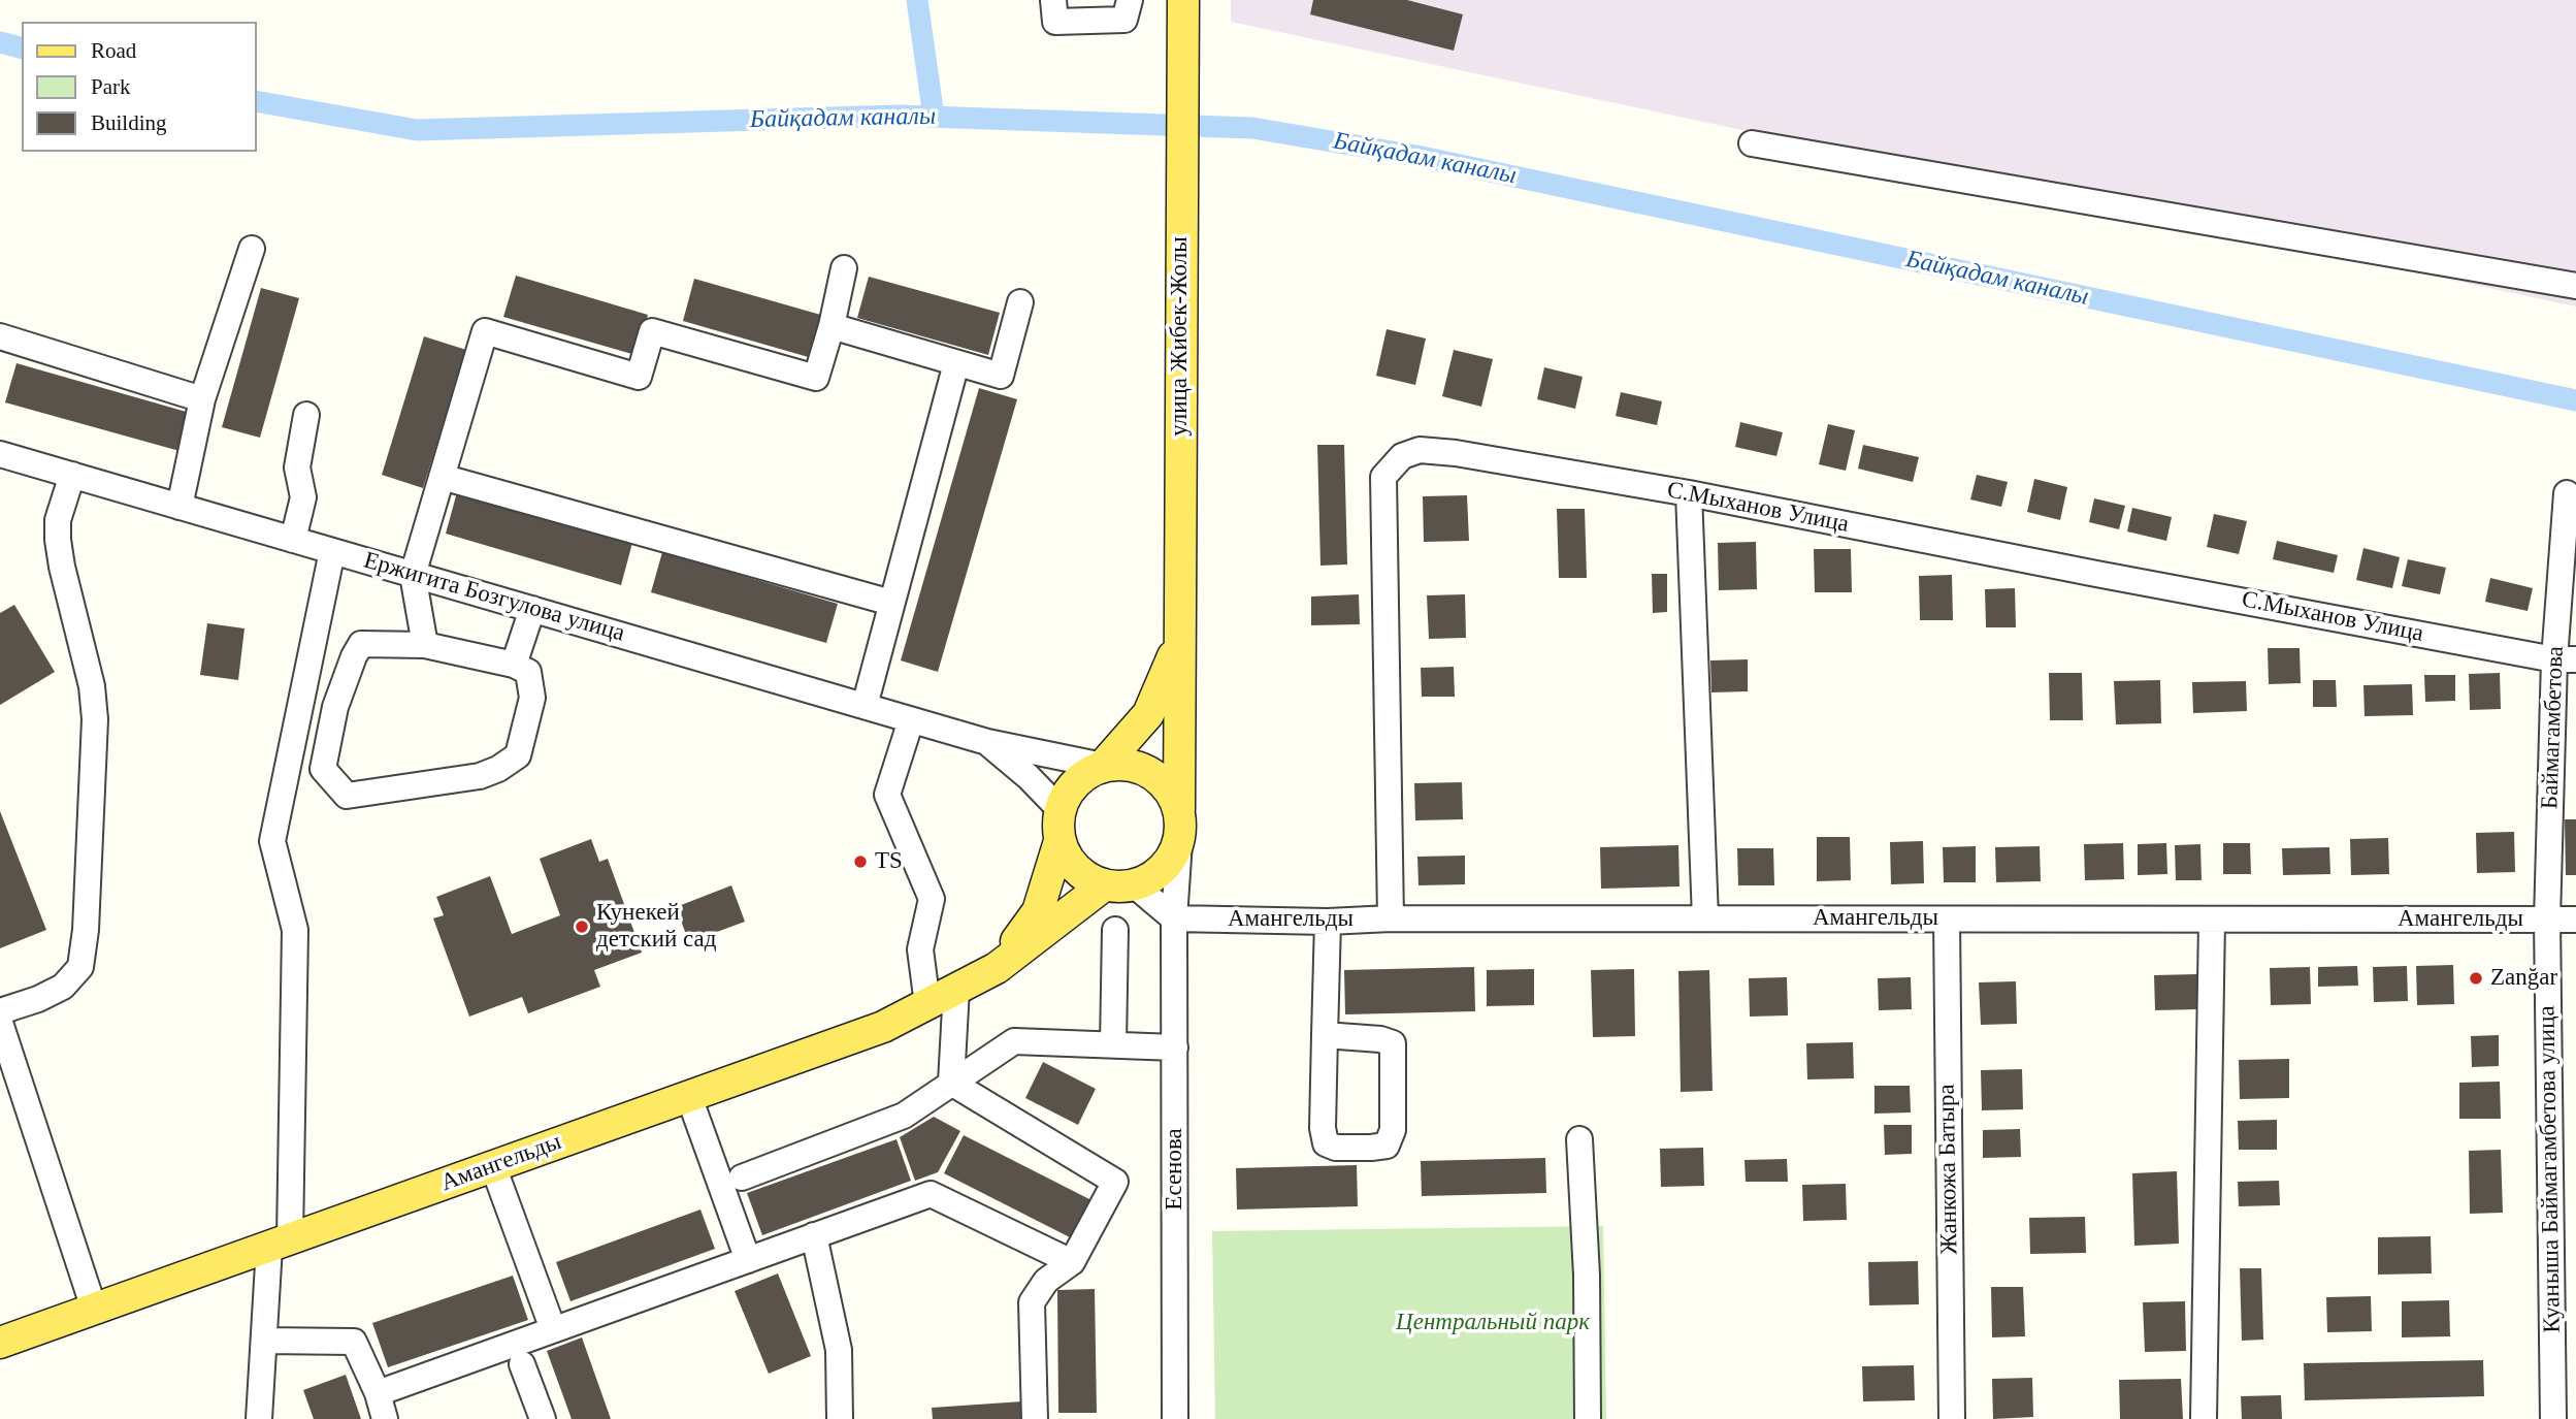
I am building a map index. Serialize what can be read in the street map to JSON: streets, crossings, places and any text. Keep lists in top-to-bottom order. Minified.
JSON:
{"streets":{"main road":["улица Жибек-Жолы","Амангельды"],"street":["С.Мыханов Улица","Ержигита Бозгулова улица","Баймагамбетова","Есенова","Жанкожа Батыра","Куаныша Баймагамбетова улица"]},"crossings":[["улица Жибек-Жолы","Ержигита Бозгулова улица"],["улица Жибек-Жолы","Амангельды"],["улица Жибек-Жолы","Есенова"],["С.Мыханов Улица","Баймагамбетова"],["С.Мыханов Улица","Амангельды"],["Ержигита Бозгулова улица","Амангельды"],["Ержигита Бозгулова улица","Есенова"],["Баймагамбетова","Амангельды"],["Баймагамбетова","Куаныша Баймагамбетова улица"],["Амангельды","Есенова"],["Амангельды","Жанкожа Батыра"],["Амангельды","Куаныша Баймагамбетова улица"]],"water":["Байқадам каналы"],"parks":["Центральный парк"],"places":["TS","Кунекей детский сад","Zanğar"],"legend":["Road","Park","Building"]}
